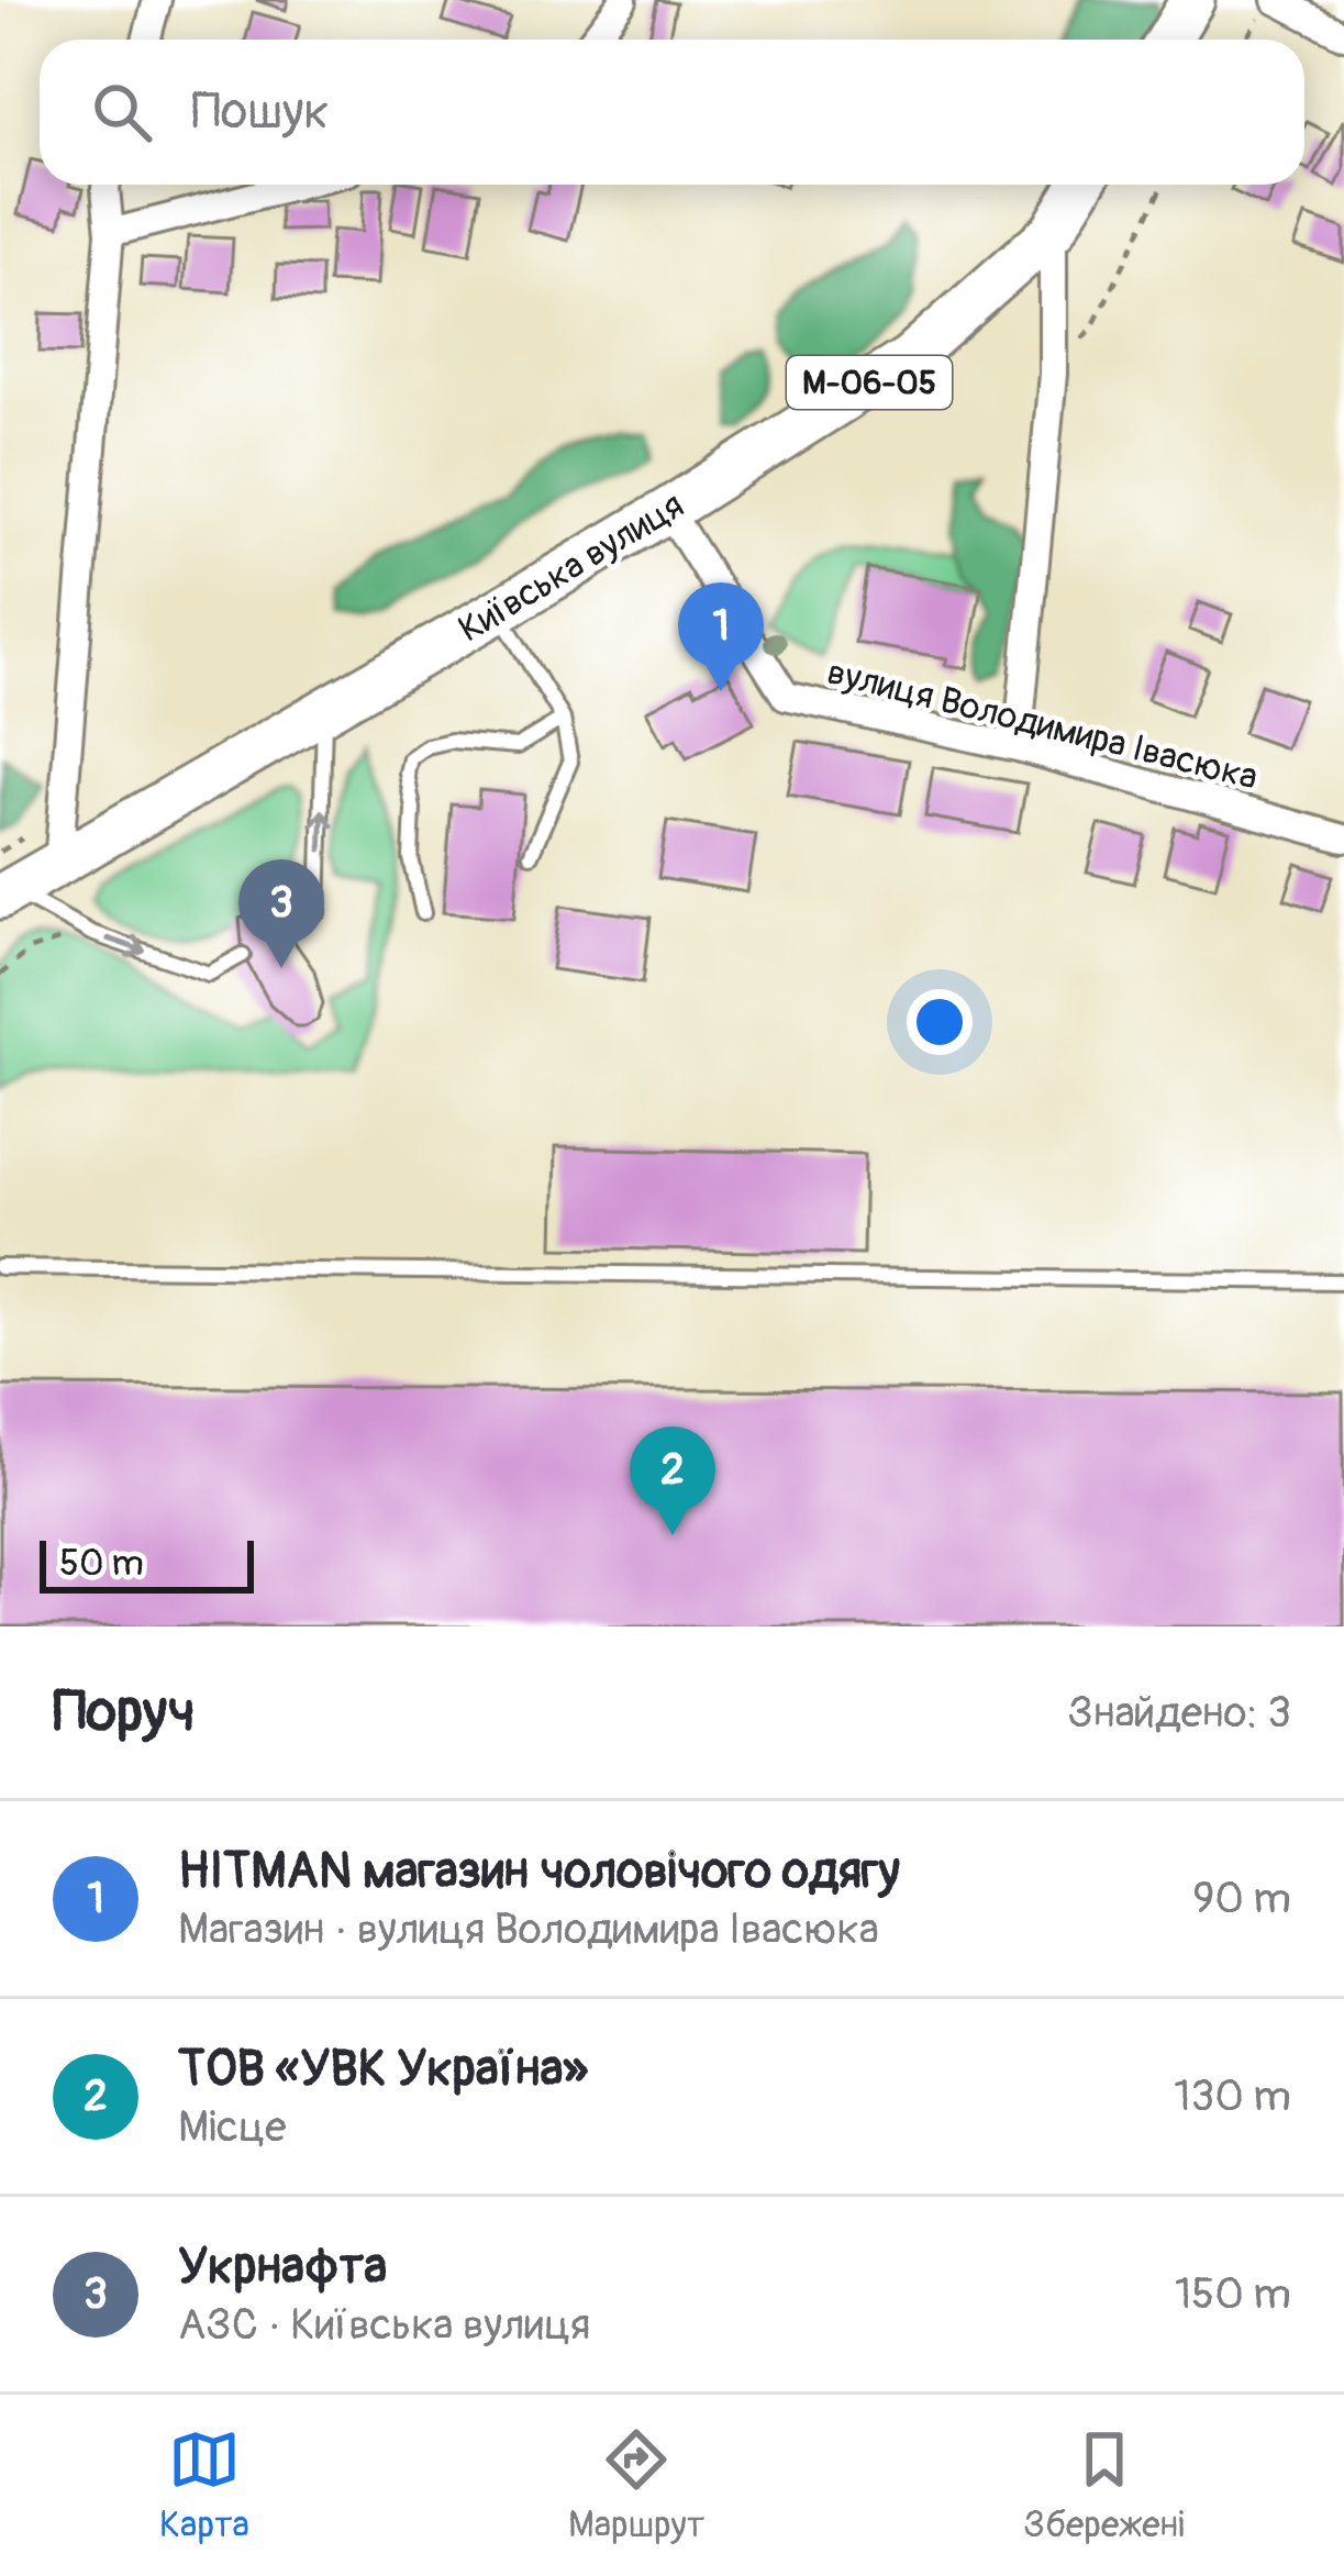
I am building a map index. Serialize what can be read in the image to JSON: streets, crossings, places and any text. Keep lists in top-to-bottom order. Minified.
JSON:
{"streets":{"highway":["М-06-05","Київська вулиця"],"street":["вулиця Володимира Івасюка"]},"crossings":[["Київська вулиця","вулиця Володимира Івасюка"]],"scale_bar":"50 m","page":{"search":"Пошук","pins":["1","3","2"],"scale":"50 m","heading":["Поруч","Знайдено: 3"],"list":[{"mark":"1","name":"HITMAN магазин чоловічого одягу","note":"Магазин · вулиця Володимира Івасюка","value":"90 m"},{"mark":"2","name":"ТОВ «УВК Україна»","note":"Місце","value":"130 m"},{"mark":"3","name":"Укрнафта","note":"АЗС · Київська вулиця","value":"150 m"}],"nav":["Карта","Маршрут","Збережені"]}}
